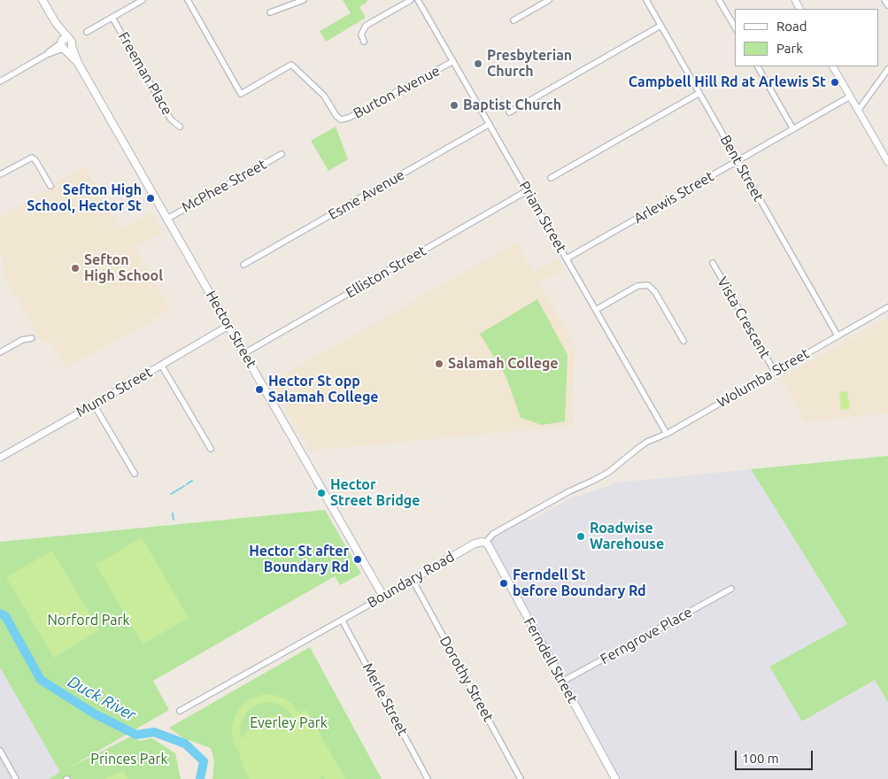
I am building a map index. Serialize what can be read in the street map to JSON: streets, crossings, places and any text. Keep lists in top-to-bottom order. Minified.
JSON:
{"streets":{"main road":["Hector Street","Boundary Road","Ferndell Street"],"street":["Freeman Place","Burton Avenue","Bent Street","McPhee Street","Esme Avenue","Arlewis Street","Priam Street","Elliston Street","Vista Crescent","Wolumba Street","Munro Street","Ferngrove Place","Dorothy Street","Merle Street"]},"crossings":[["Burton Avenue","Priam Street"],["Bent Street","Arlewis Street"],["Bent Street","Wolumba Street"],["McPhee Street","Hector Street"],["Esme Avenue","Priam Street"],["Arlewis Street","Priam Street"],["Priam Street","Elliston Street"],["Priam Street","Wolumba Street"],["Elliston Street","Hector Street"],["Vista Crescent","Wolumba Street"],["Hector Street","Munro Street"],["Hector Street","Boundary Road"],["Wolumba Street","Boundary Road"],["Boundary Road","Ferndell Street"],["Boundary Road","Dorothy Street"],["Boundary Road","Merle Street"],["Ferngrove Place","Ferndell Street"]],"water":["Duck River"],"parks":["Norford Park","Everley Park","Princes Park"],"places":["Presbyterian Church","Campbell Hill Rd at Arlewis St","Baptist Church","Sefton High School, Hector St","Sefton High School","Salamah College","Hector St opp Salamah College","Hector Street Bridge","Roadwise Warehouse","Hector St after Boundary Rd","Ferndell St before Boundary Rd"],"legend":["Road","Park"],"scale_bar":"100 m"}
